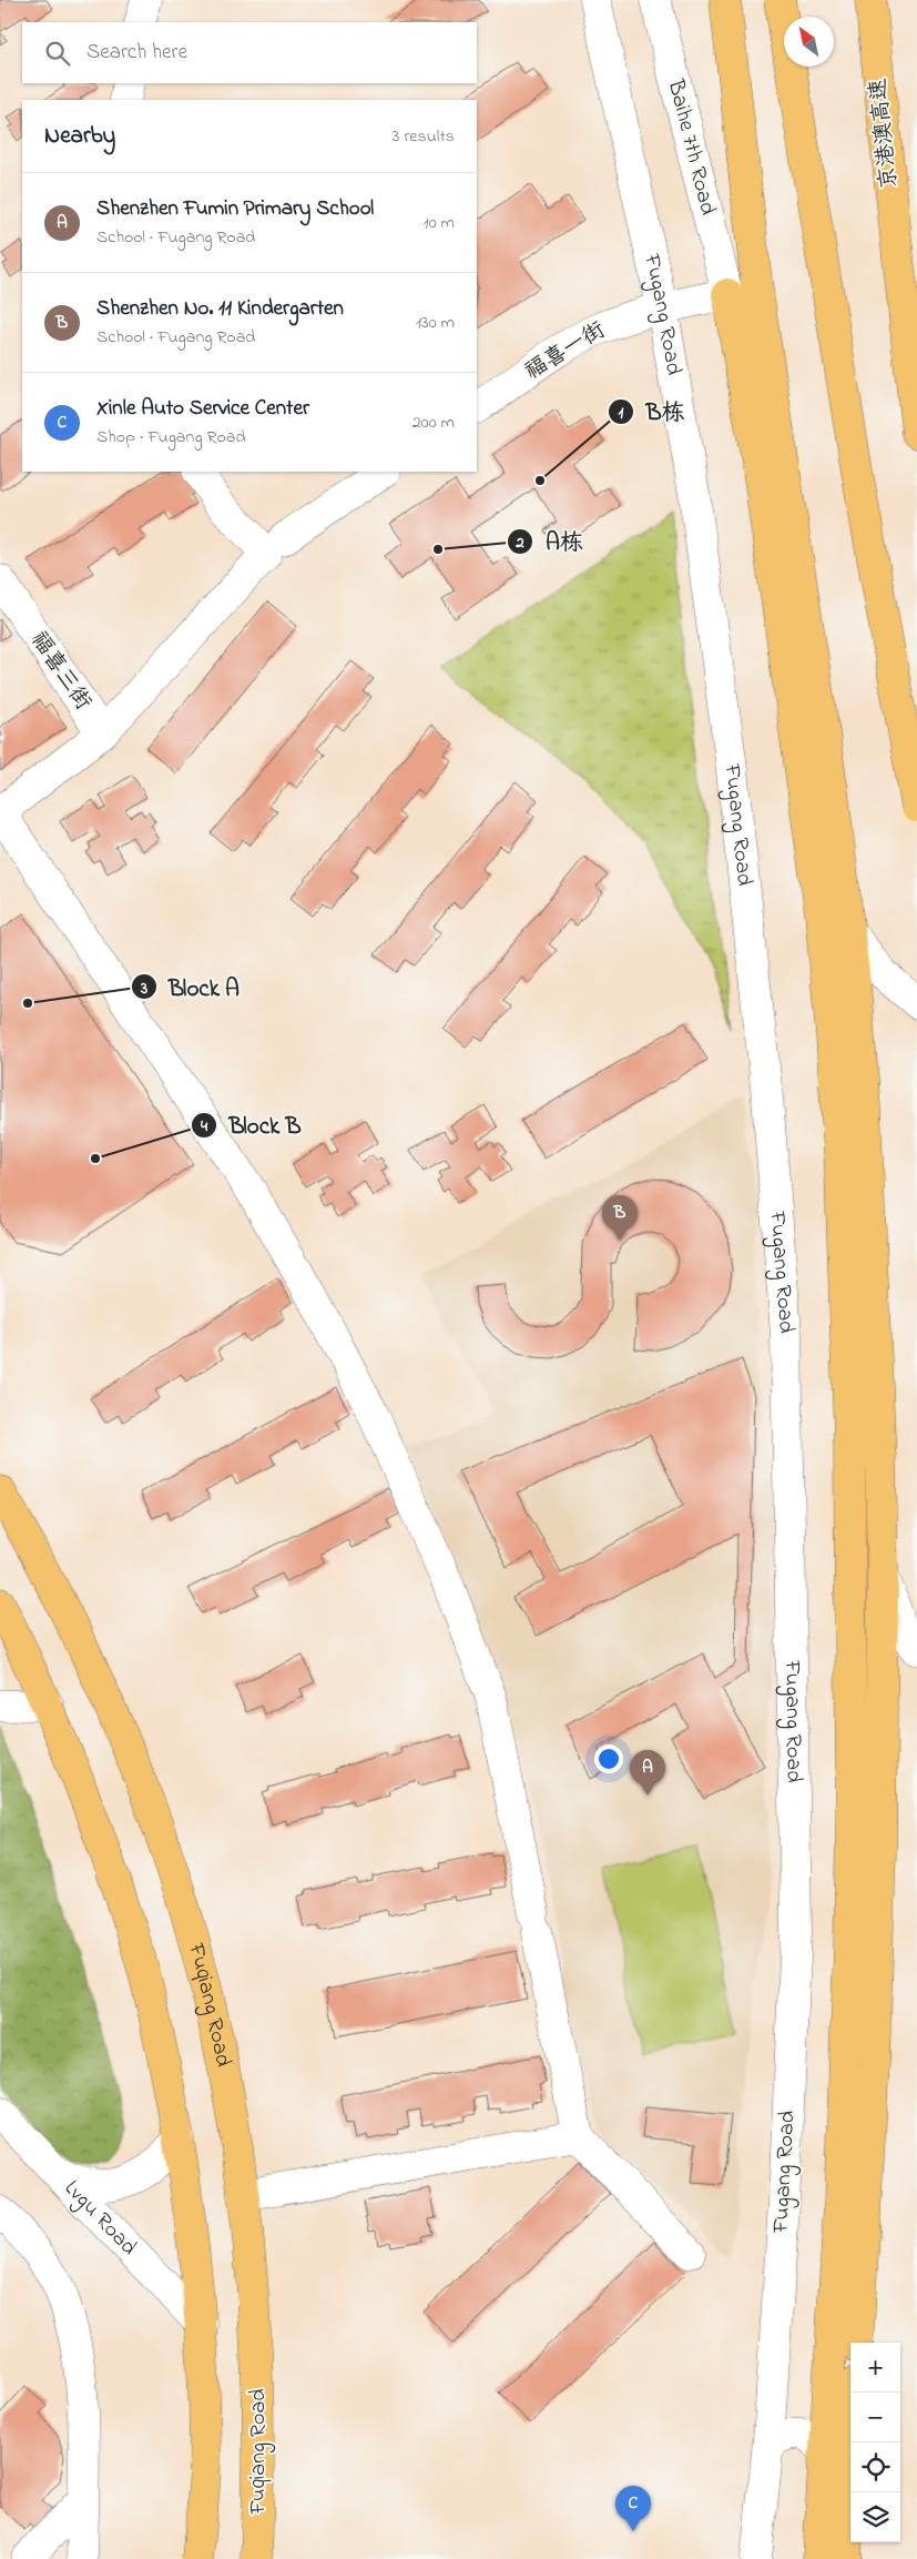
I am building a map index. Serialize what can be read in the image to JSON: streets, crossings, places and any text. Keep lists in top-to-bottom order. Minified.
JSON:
{"streets":{"main road":["京港澳高速","Fuqiang Road"],"street":["Baihe 7th Road","Fugang Road","福喜一街","福喜三街","Lvgu Road"]},"crossings":[["Baihe 7th Road","福喜一街"],["Fugang Road","福喜一街"]],"places":["B栋","A栋","Block A","Block B"],"north":"top left","page":{"search":"Search here","heading":["Nearby","3 results"],"list":[{"mark":"A","name":"Shenzhen Fumin Primary School","note":"School · Fugang Road","value":"10 m"},{"mark":"B","name":"Shenzhen No. 11 Kindergarten","note":"School · Fugang Road","value":"130 m"},{"mark":"C","name":"Xinle Auto Service Center","note":"Shop · Fugang Road","value":"200 m"}],"pins":["B","A","C"],"map_buttons":["+","−"]}}
